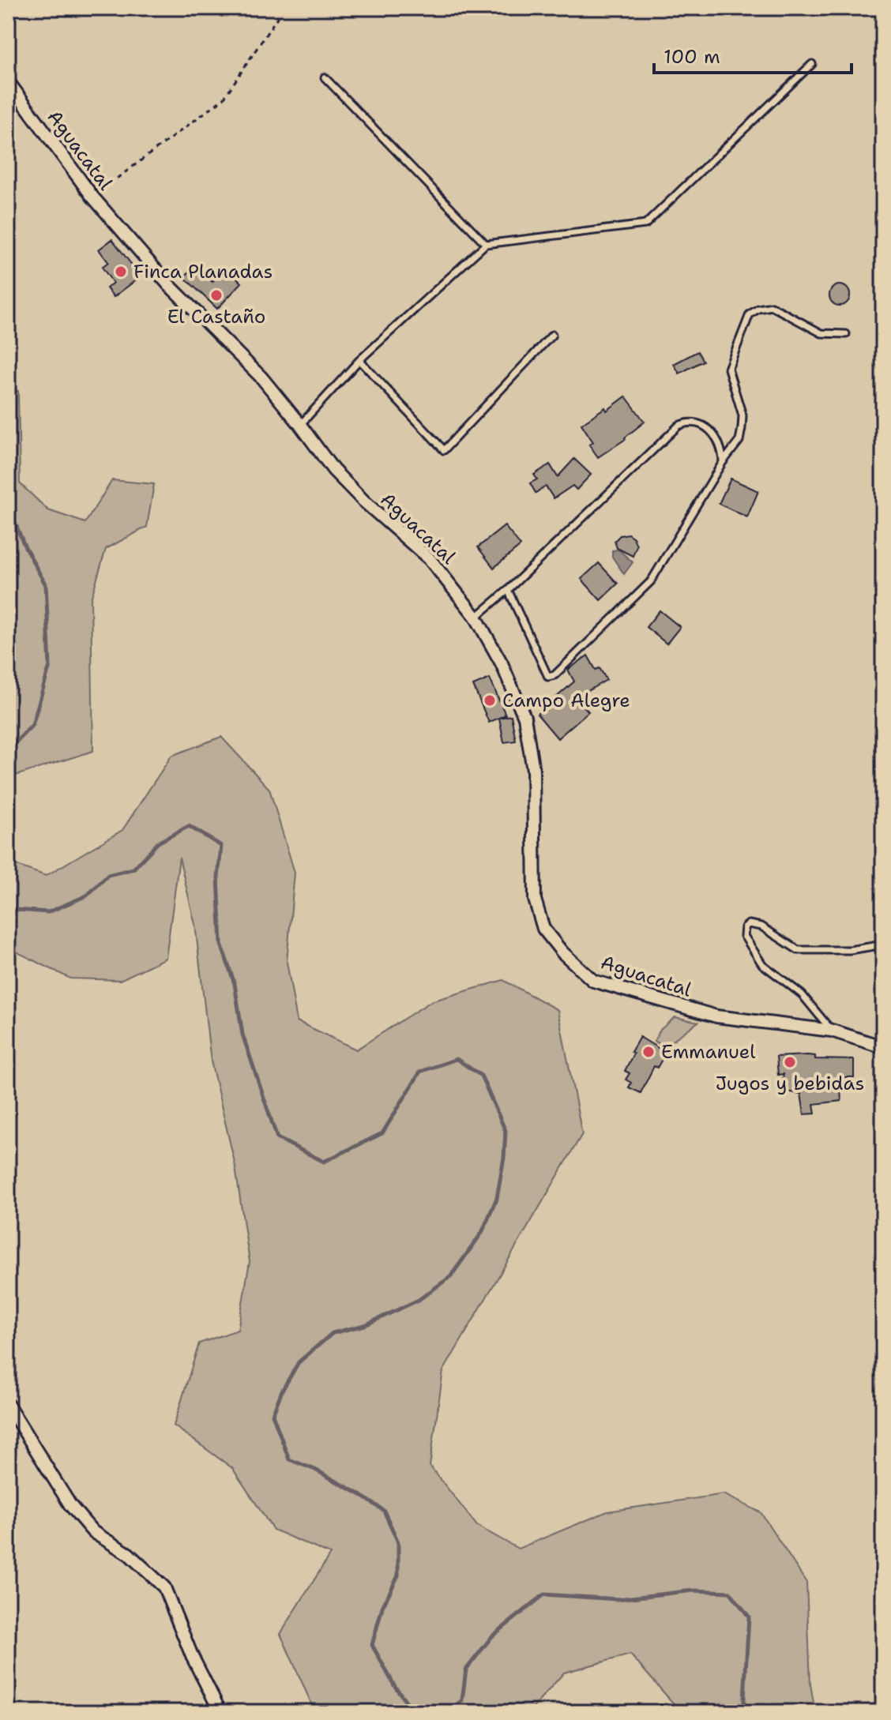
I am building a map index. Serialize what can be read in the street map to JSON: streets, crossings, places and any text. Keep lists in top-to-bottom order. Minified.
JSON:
{"streets":{"street":["Aguacatal"]},"places":["Finca Planadas","El Castaño","Campo Alegre","Emmanuel","Jugos y bebidas"],"scale_bar":"100 m"}
